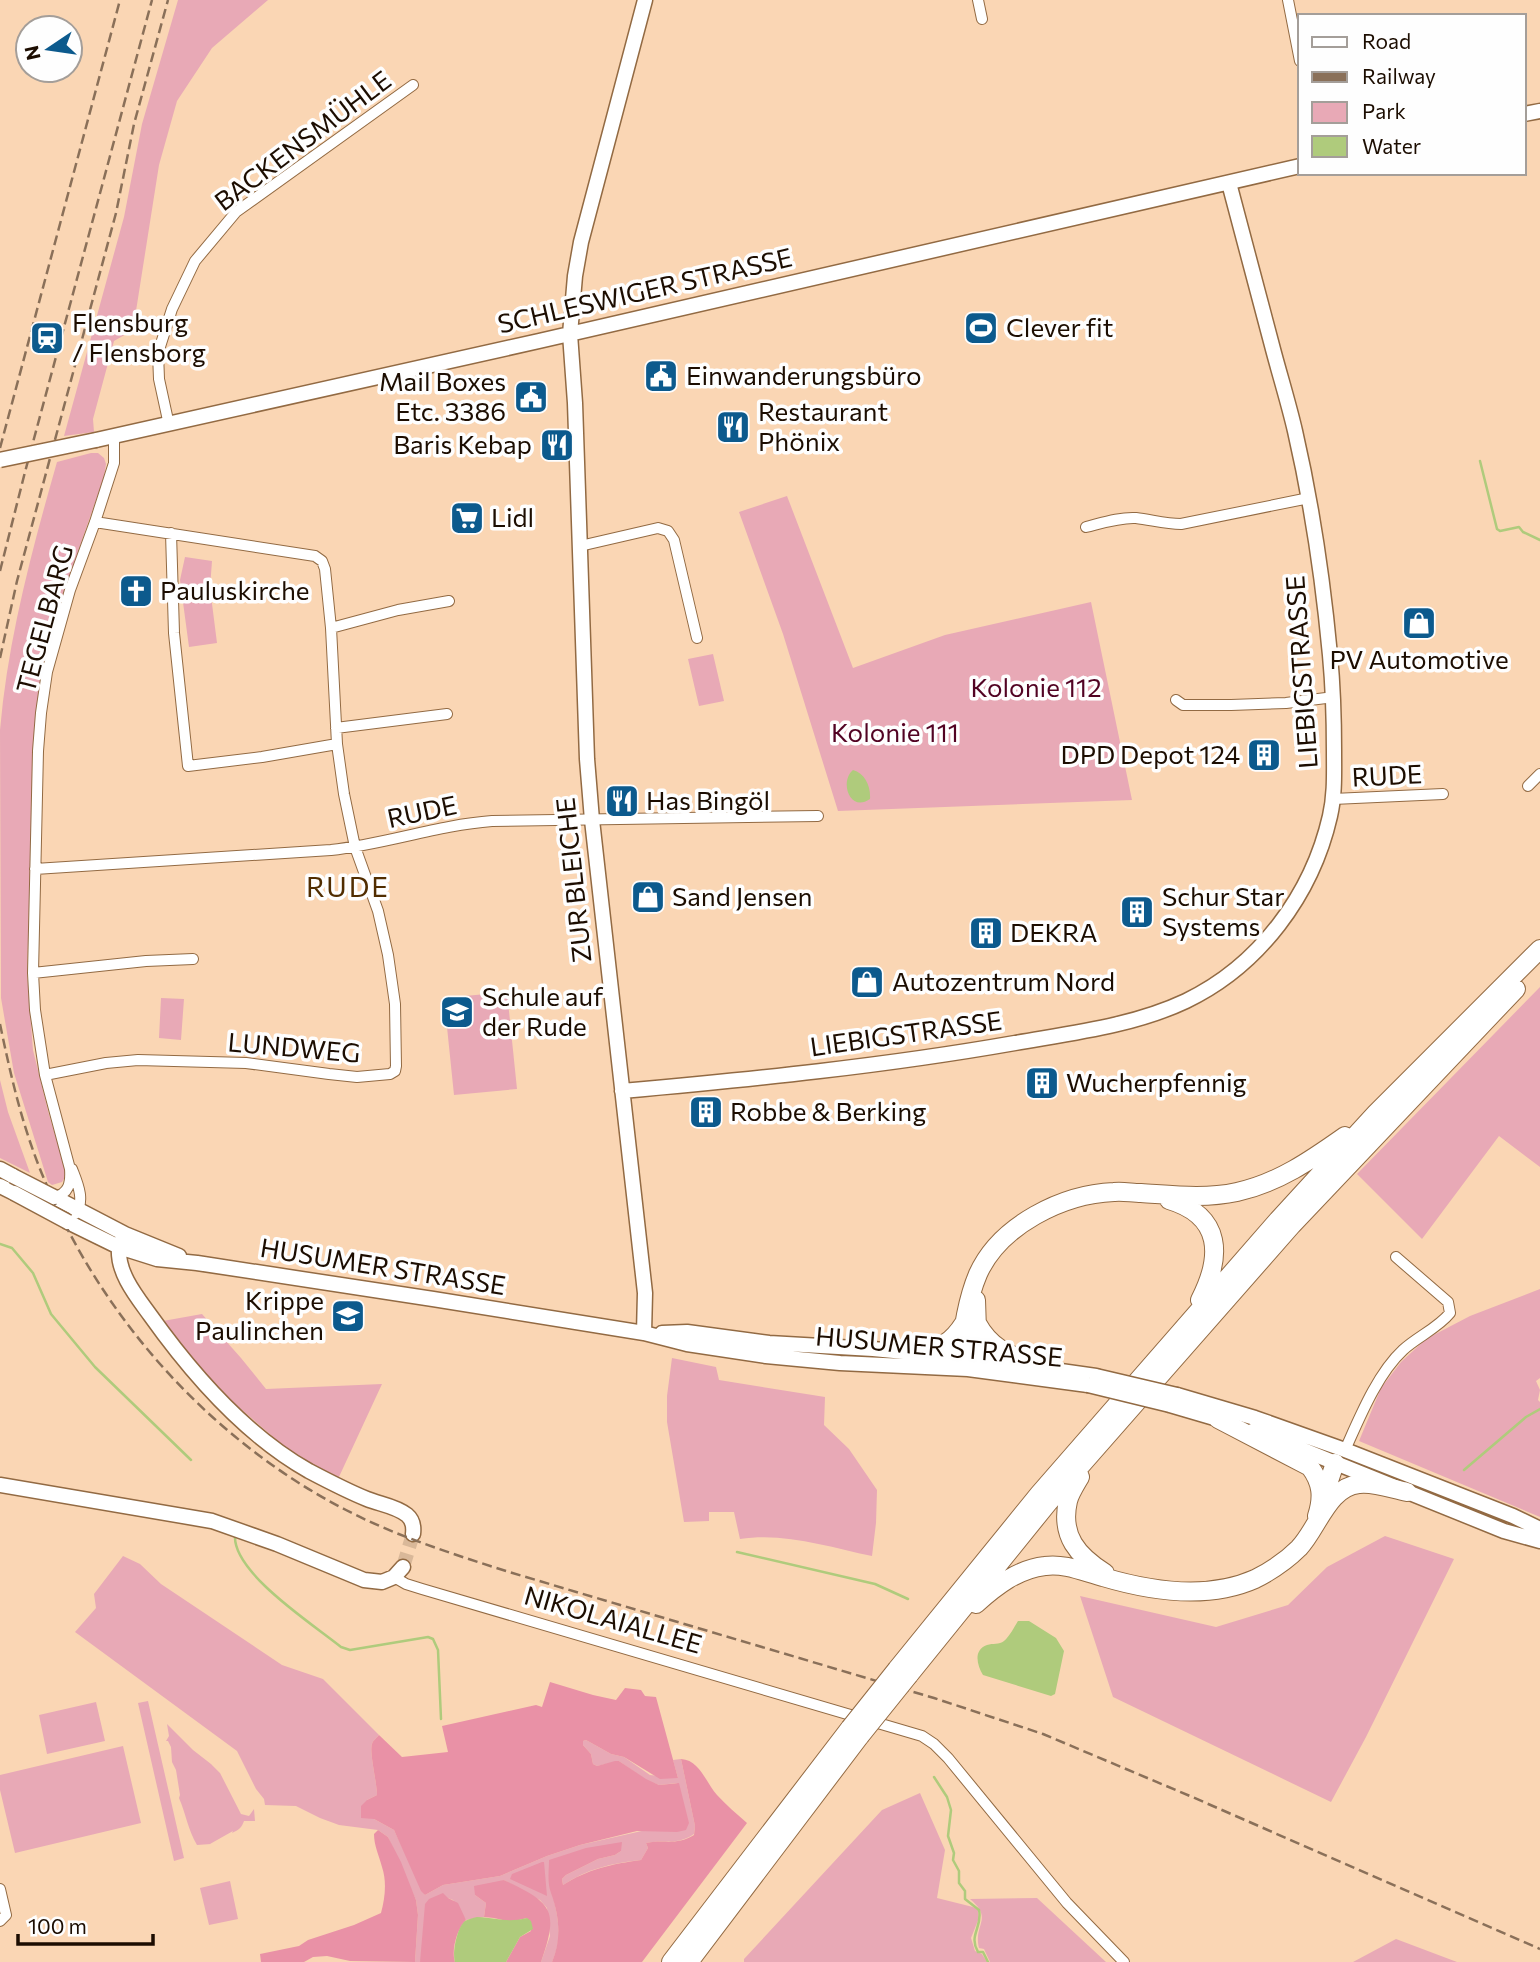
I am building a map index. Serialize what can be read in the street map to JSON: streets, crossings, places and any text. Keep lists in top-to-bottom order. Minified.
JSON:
{"streets":{"main road":["SCHLESWIGER STRASSE","LIEBIGSTRASSE","ZUR BLEICHE","HUSUMER STRASSE","NIKOLAIALLEE"],"street":["BACKENSMÜHLE","TEGELBARG","RUDE","LUNDWEG"]},"crossings":[["BACKENSMÜHLE","SCHLESWIGER STRASSE"],["SCHLESWIGER STRASSE","TEGELBARG"],["SCHLESWIGER STRASSE","LIEBIGSTRASSE"],["SCHLESWIGER STRASSE","ZUR BLEICHE"],["TEGELBARG","RUDE"],["TEGELBARG","LUNDWEG"],["TEGELBARG","HUSUMER STRASSE"],["LIEBIGSTRASSE","RUDE"],["LIEBIGSTRASSE","ZUR BLEICHE"],["RUDE","ZUR BLEICHE"],["RUDE","LUNDWEG"],["ZUR BLEICHE","HUSUMER STRASSE"]],"districts":["RUDE"],"parks":["Kolonie 112","Kolonie 111"],"places":{"sports":["Clever fit"],"station":["Flensburg / Flensborg"],"public building":["Einwanderungsbüro","Mail Boxes Etc. 3386"],"restaurant":["Restaurant Phönix","Baris Kebap","Has Bingöl"],"supermarket":["Lidl"],"church":["Pauluskirche"],"shop":["PV Automotive","Sand Jensen","Autozentrum Nord"],"building":["DPD Depot 124","Schur Star Systems","DEKRA","Wucherpfennig","Robbe & Berking"],"school or university":["Schule auf der Rude","Krippe Paulinchen"]},"legend":["Road","Railway","Park","Water"],"scale_bar":"100 m","north":"left"}
